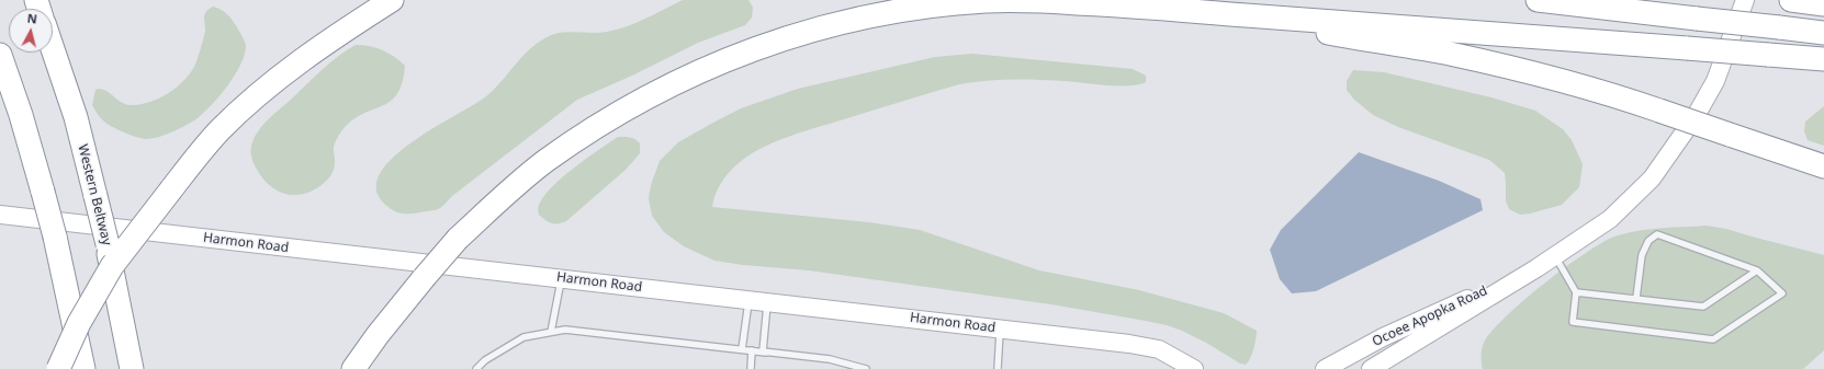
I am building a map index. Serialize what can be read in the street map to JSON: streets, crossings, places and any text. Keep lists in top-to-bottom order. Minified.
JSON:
{"streets":{"highway":["Western Beltway"],"street":["Harmon Road","Ocoee Apopka Road"]},"north":"top"}
